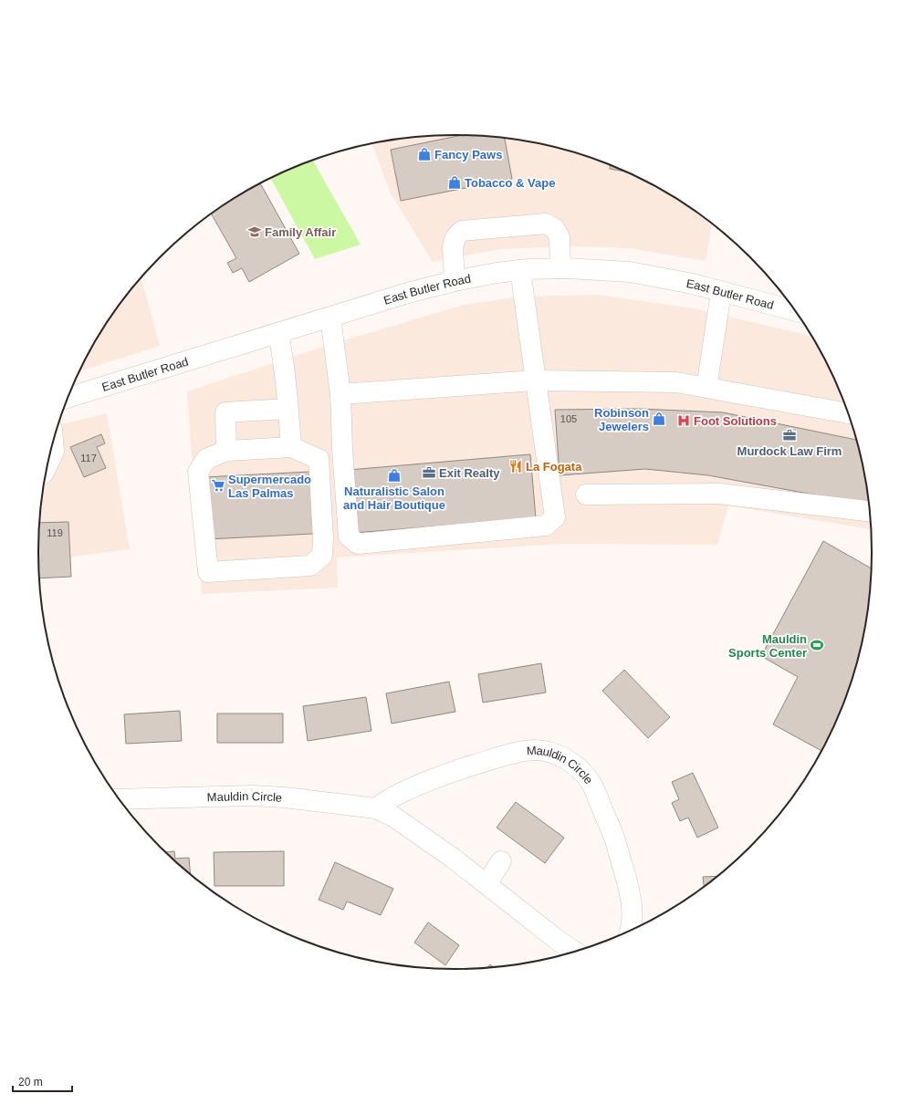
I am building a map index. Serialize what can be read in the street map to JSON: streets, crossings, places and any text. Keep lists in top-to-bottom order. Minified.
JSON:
{"streets":{"street":["East Butler Road","Mauldin Circle"]},"places":{"shop":["Fancy Paws","Tobacco & Vape","Robinson Jewelers","Naturalistic Salon and Hair Boutique"],"school or university":["Family Affair"],"hospital":["Foot Solutions"],"office":["Murdock Law Firm","Exit Realty"],"restaurant":["La Fogata"],"supermarket":["Supermercado Las Palmas"],"sports":["Mauldin Sports Center"]},"house_numbers":["105","117","119"],"scale_bar":"20 m"}
